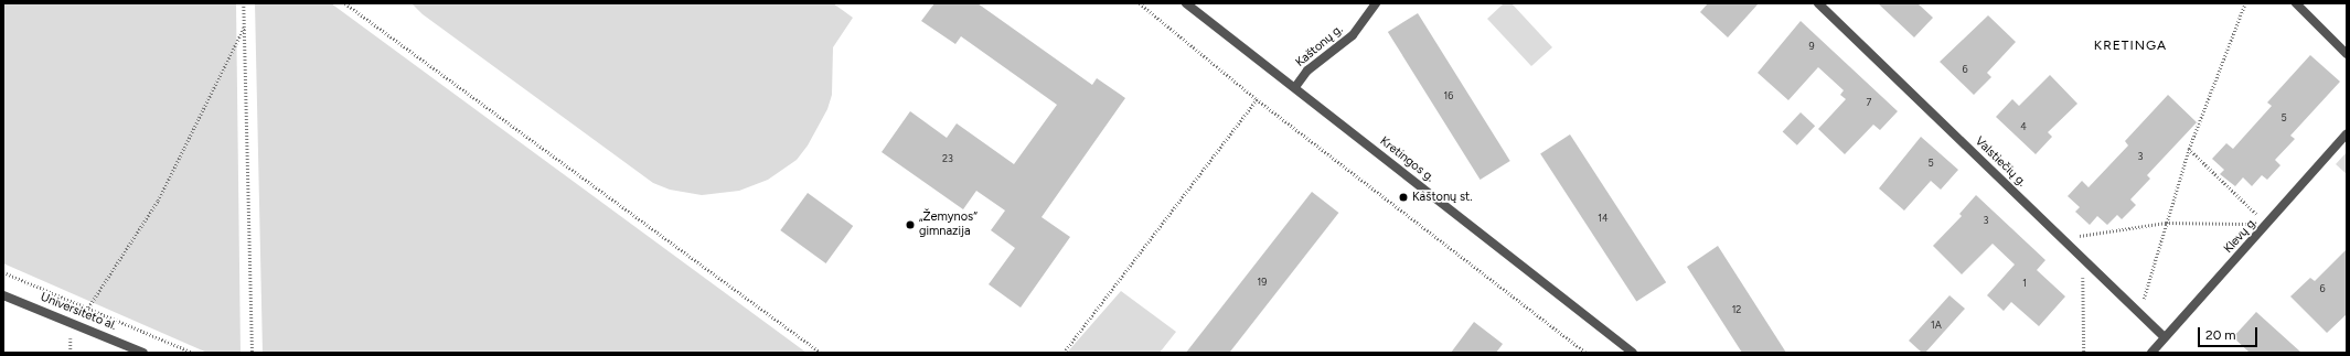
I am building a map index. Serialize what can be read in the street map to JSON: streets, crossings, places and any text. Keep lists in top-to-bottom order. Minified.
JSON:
{"streets":{"street":["Kaštonų g.","Kretingos g.","Valstiečių g.","Klevų g.","Universiteto al."]},"crossings":[["Kaštonų g.","Kretingos g."],["Valstiečių g.","Klevų g."]],"districts":["KRETINGA"],"places":["Kaštonų st.","„Žemynos“ gimnazija"],"house_numbers":["9","6","16","7","5","4","3","23","5","14","3","19","1","6","12","1A"],"scale_bar":"20 m"}
